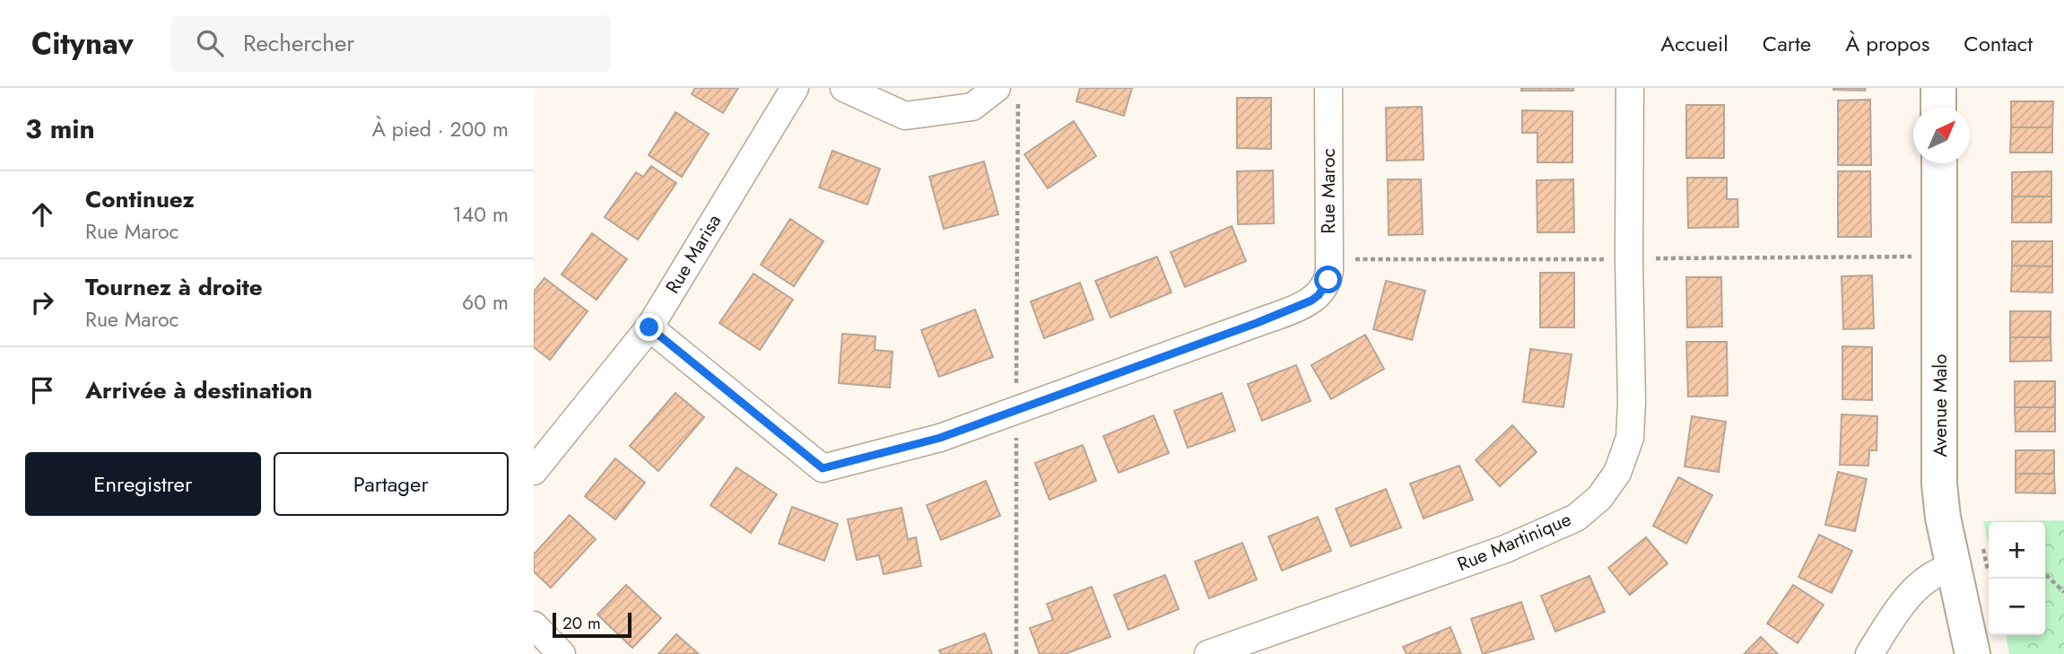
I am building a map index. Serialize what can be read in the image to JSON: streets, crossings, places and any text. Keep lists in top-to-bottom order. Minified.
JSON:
{"streets":{"street":["Rue Maroc","Rue Marisa","Avenue Malo","Rue Martinique"]},"crossings":[["Rue Maroc","Rue Marisa"]],"scale_bar":"20 m","north":"top right","page":{"header":"Citynav","search":"Rechercher","nav":["Accueil","Carte","À propos","Contact"],"heading":["3 min","À pied · 200 m"],"list":[["Continuez","Rue Maroc","140 m"],["Tournez à droite","Rue Maroc","60 m"],"Arrivée à destination"],"buttons":["Enregistrer","Partager"],"map_buttons":["+","−"],"scale":"20 m"}}
